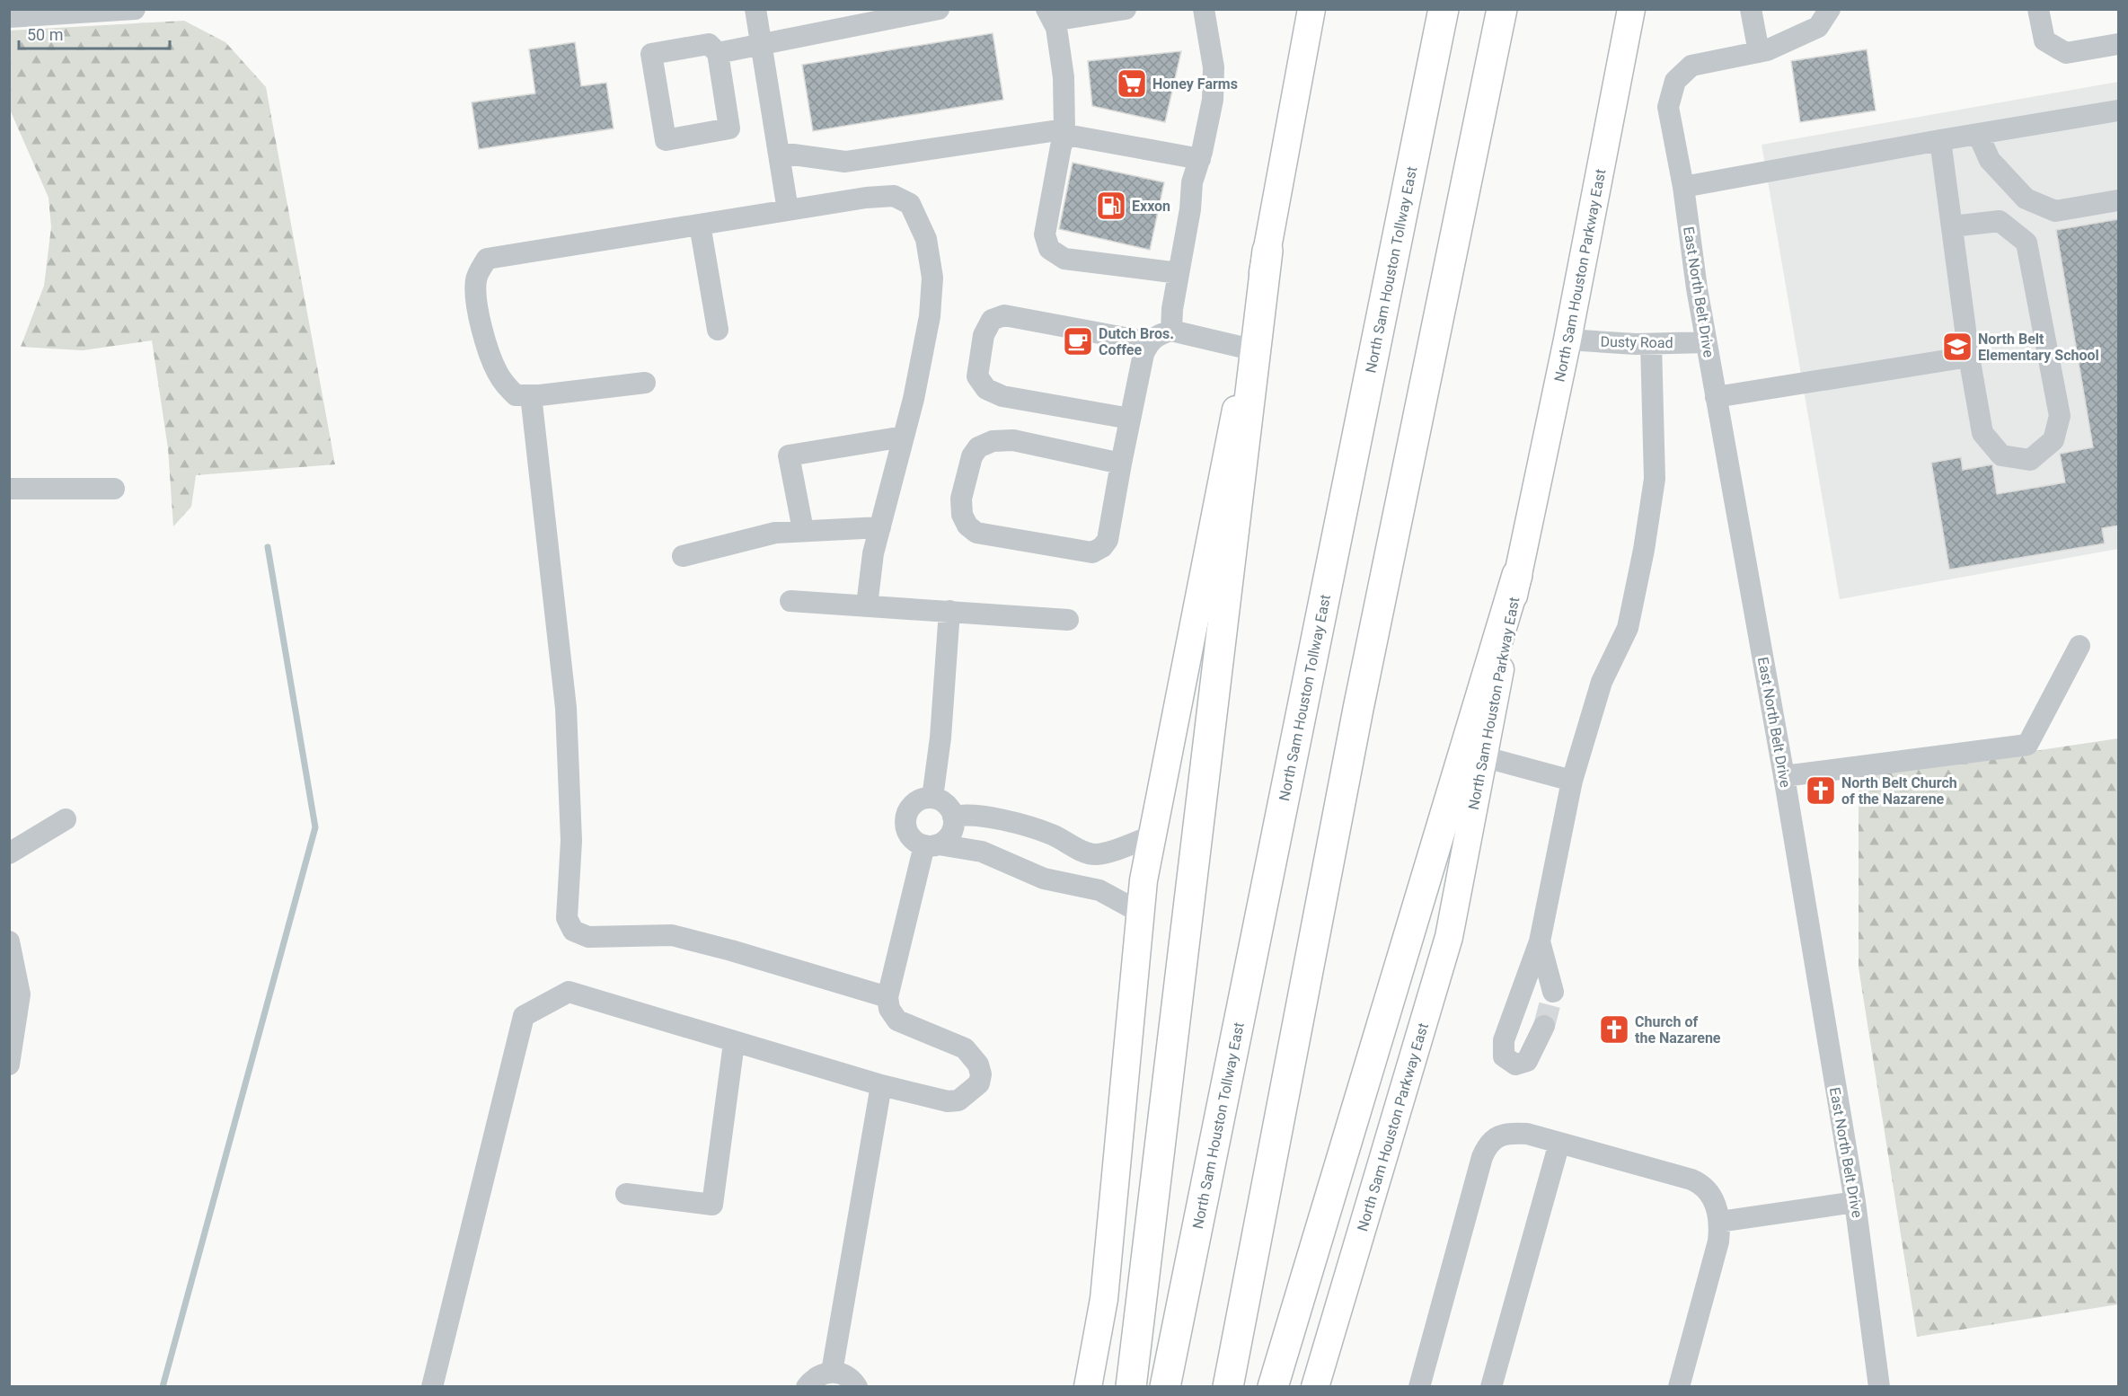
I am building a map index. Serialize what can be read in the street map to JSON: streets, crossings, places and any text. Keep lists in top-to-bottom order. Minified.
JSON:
{"streets":{"highway":["North Sam Houston Tollway East"],"main road":["North Sam Houston Parkway East"],"street":["East North Belt Drive","Dusty Road"]},"crossings":[["North Sam Houston Parkway East","Dusty Road"],["East North Belt Drive","Dusty Road"]],"places":{"supermarket":["Honey Farms"],"fuel station":["Exxon"],"cafe":["Dutch Bros. Coffee"],"school or university":["North Belt Elementary School"],"church":["North Belt Church of the Nazarene","Church of the Nazarene"]},"scale_bar":"50 m"}
